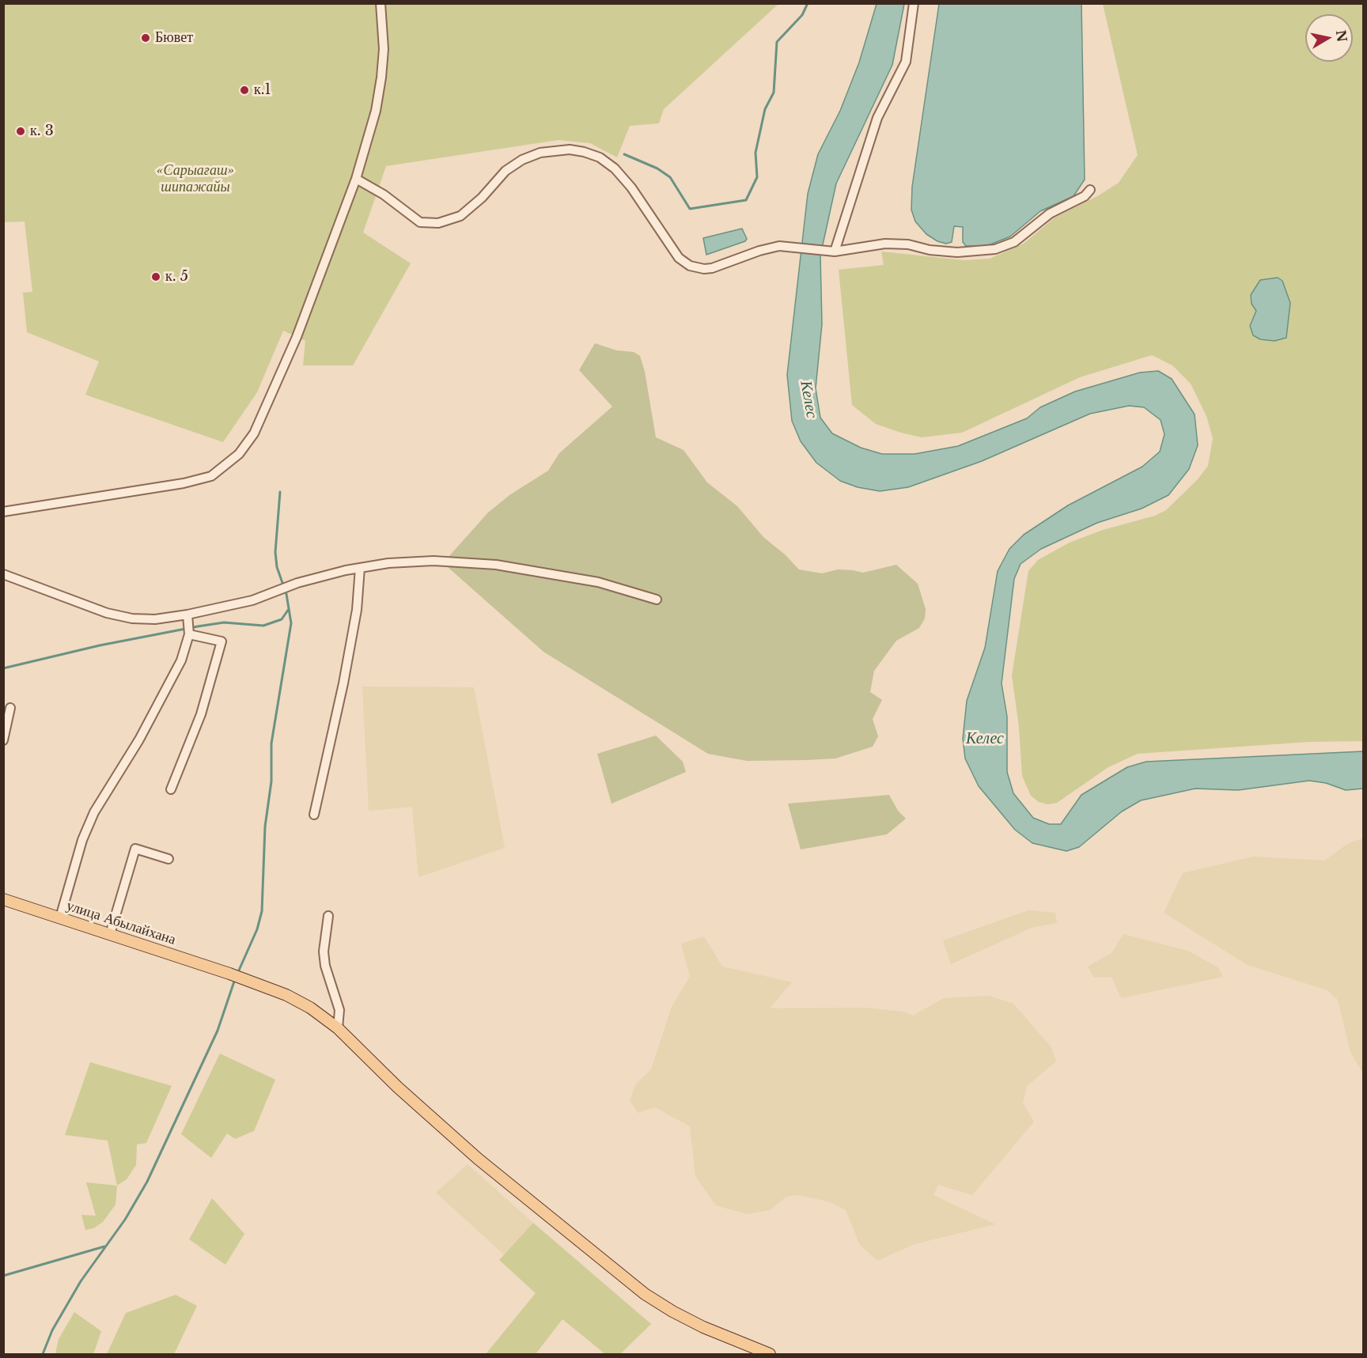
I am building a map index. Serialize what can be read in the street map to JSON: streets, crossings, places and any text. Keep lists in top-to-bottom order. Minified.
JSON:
{"streets":{"main road":["улица Абылайхана"]},"water":["Келес"],"parks":["«Сарыағаш» шипажайы"],"places":["Бювет","к.1","к. 3","к. 5"],"north":"right"}
